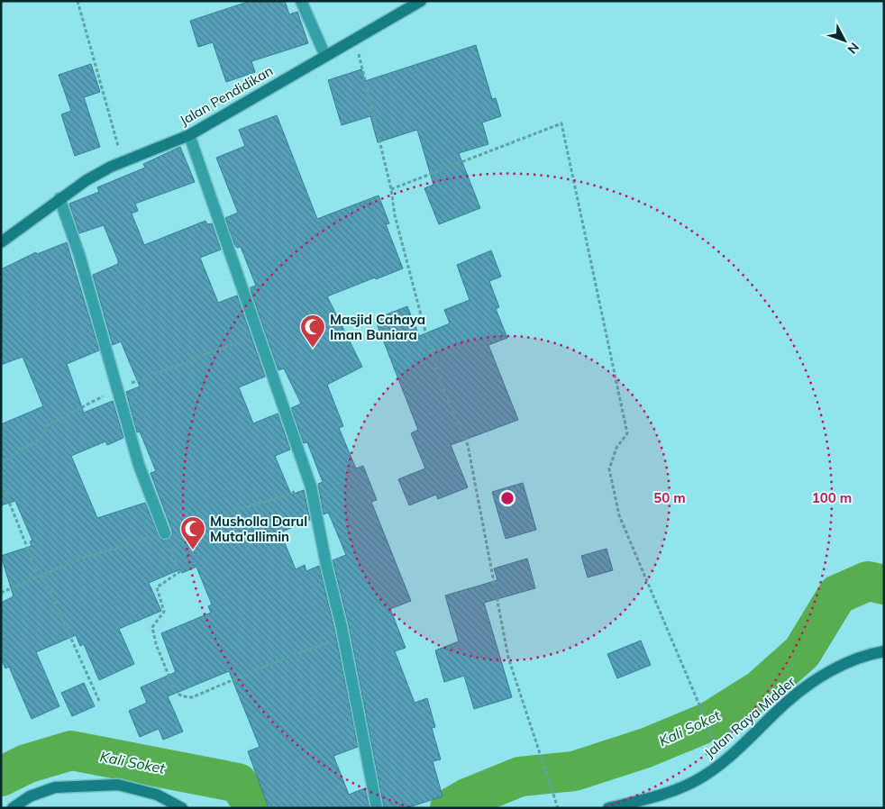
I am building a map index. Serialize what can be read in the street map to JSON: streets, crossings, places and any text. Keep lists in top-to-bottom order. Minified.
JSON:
{"streets":{"street":["Jalan Pendidikan","Jalan Raya Midder"]},"water":["Kali Soket"],"places":{"mosque":["Masjid Cahaya Iman Buniara","Musholla Darul Muta'allimin"]},"north":"bottom right","rings":["50 m","100 m"]}
